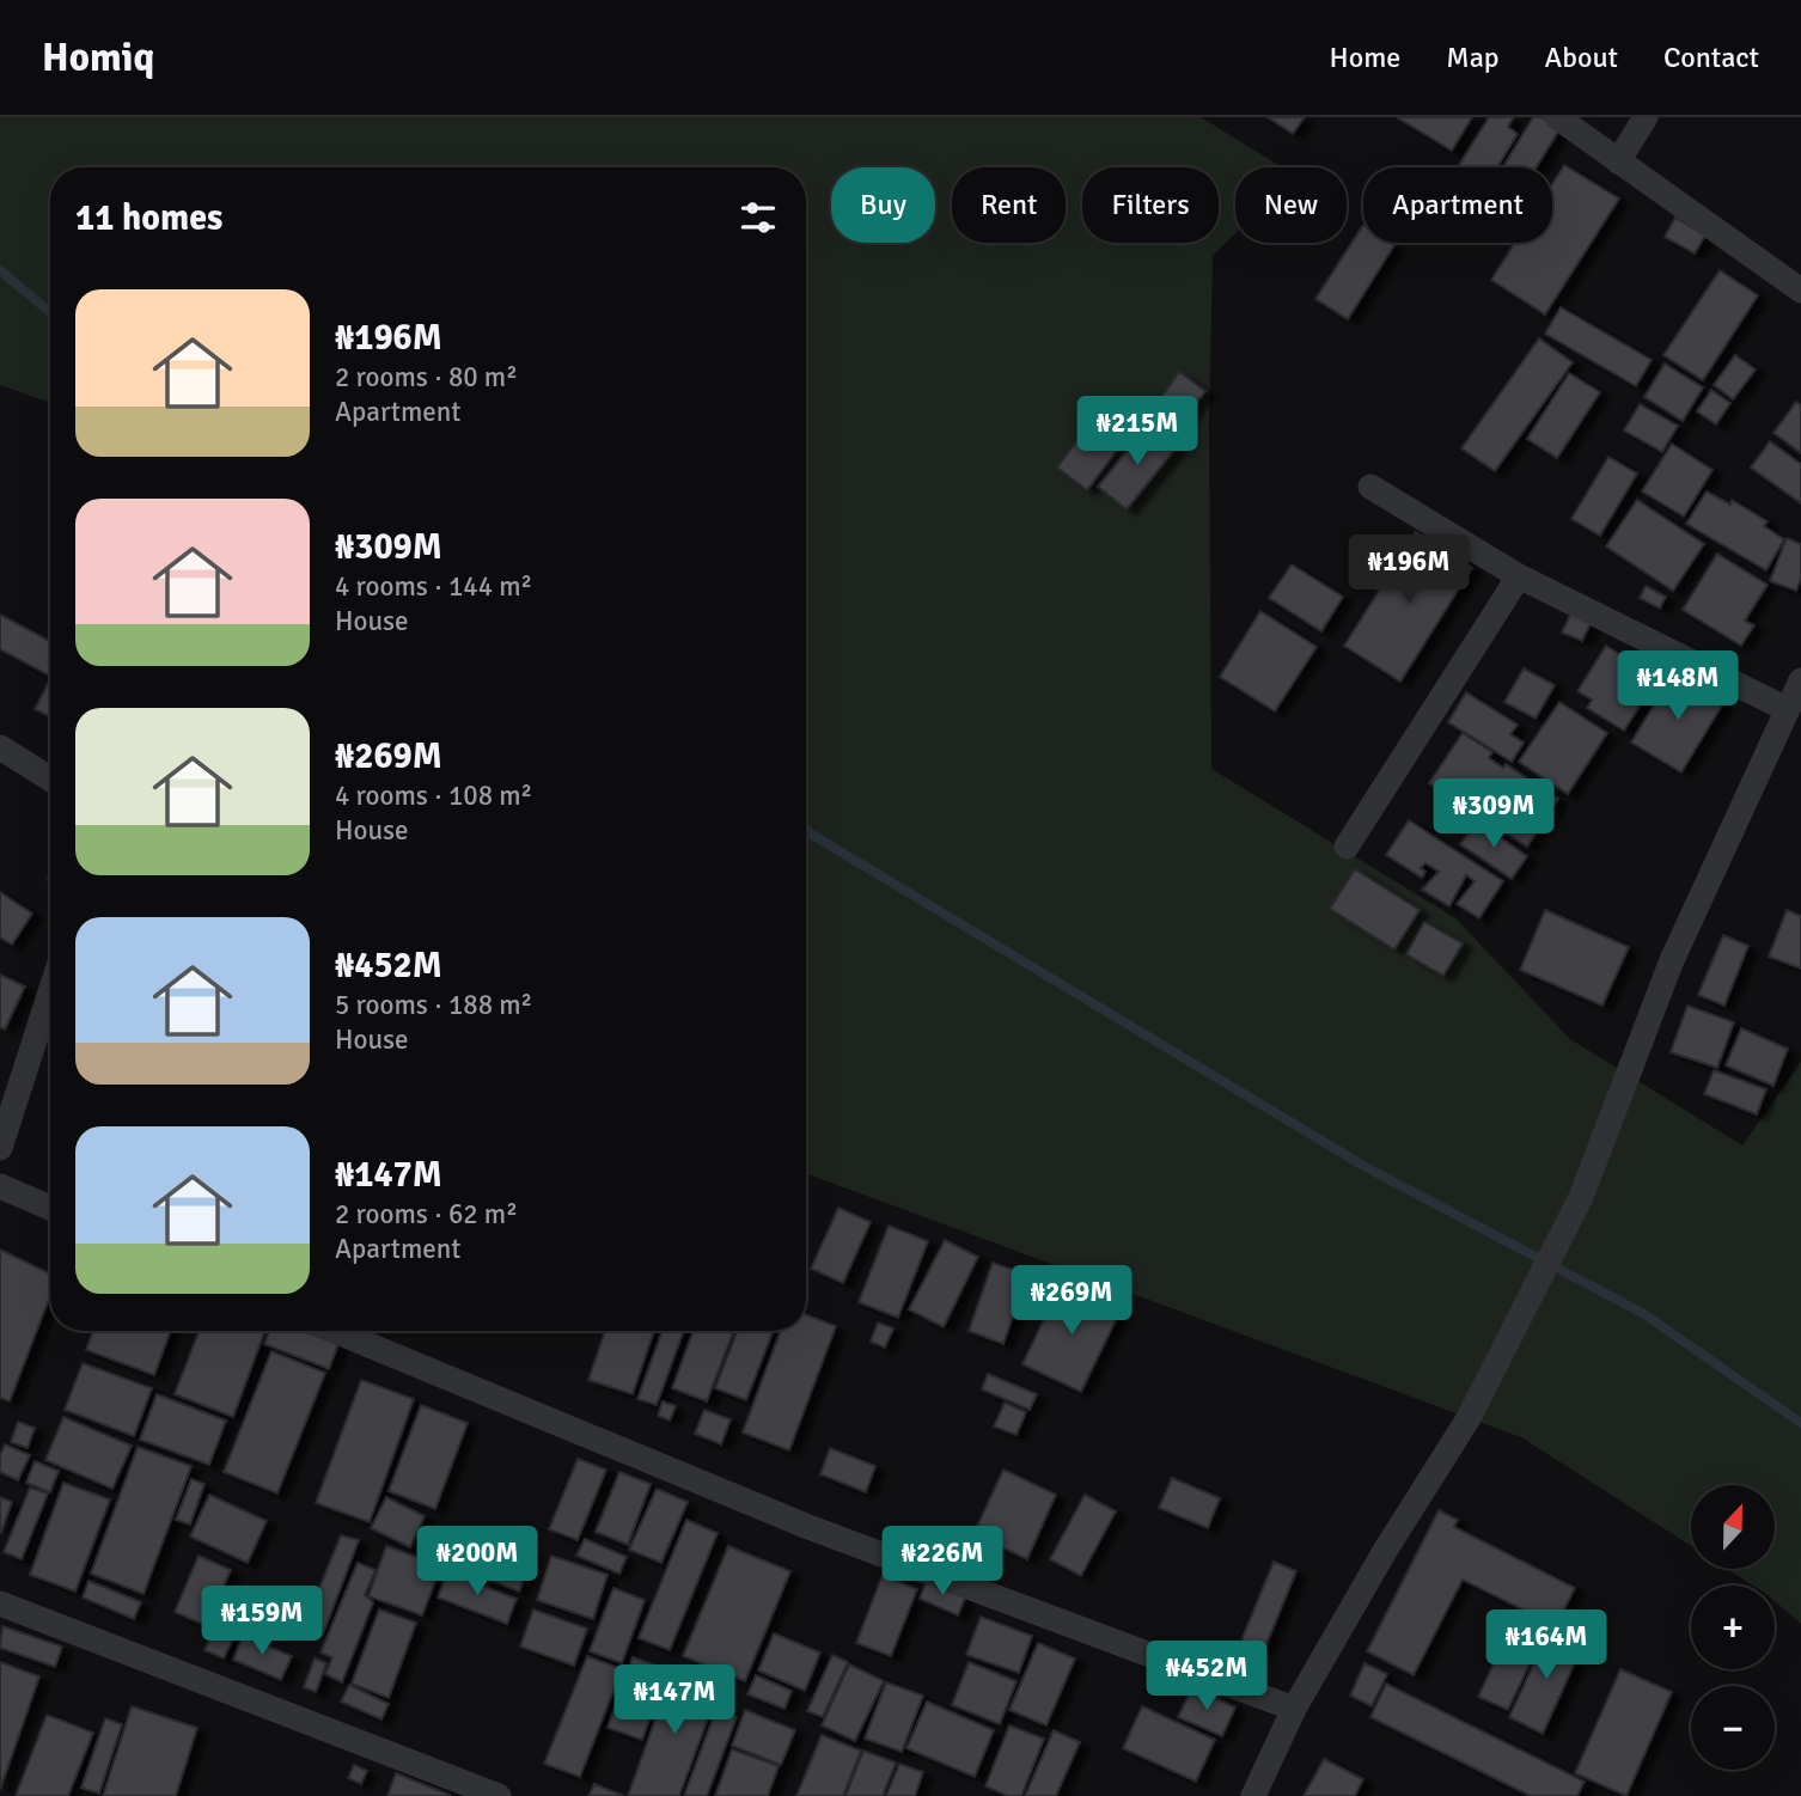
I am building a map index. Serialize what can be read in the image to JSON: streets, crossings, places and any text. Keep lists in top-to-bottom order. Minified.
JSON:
{"north":"top","page":{"header":"Homiq","nav":["Home","Map","About","Contact"],"chip":["Buy","Rent","Filters","New","Apartment"],"heading":"11 homes","list":[{"name":"₦196M","note":"2 rooms · 80 m² · Apartment"},{"name":"₦309M","note":"4 rooms · 144 m² · House"},{"name":"₦269M","note":"4 rooms · 108 m² · House"},{"name":"₦452M","note":"5 rooms · 188 m² · House"},{"name":"₦147M","note":"2 rooms · 62 m² · Apartment"}],"price":["₦215M","₦196M","₦148M","₦309M","₦269M","₦200M","₦226M","₦159M","₦164M","₦452M","₦147M"],"map_buttons":["+","−"]}}
